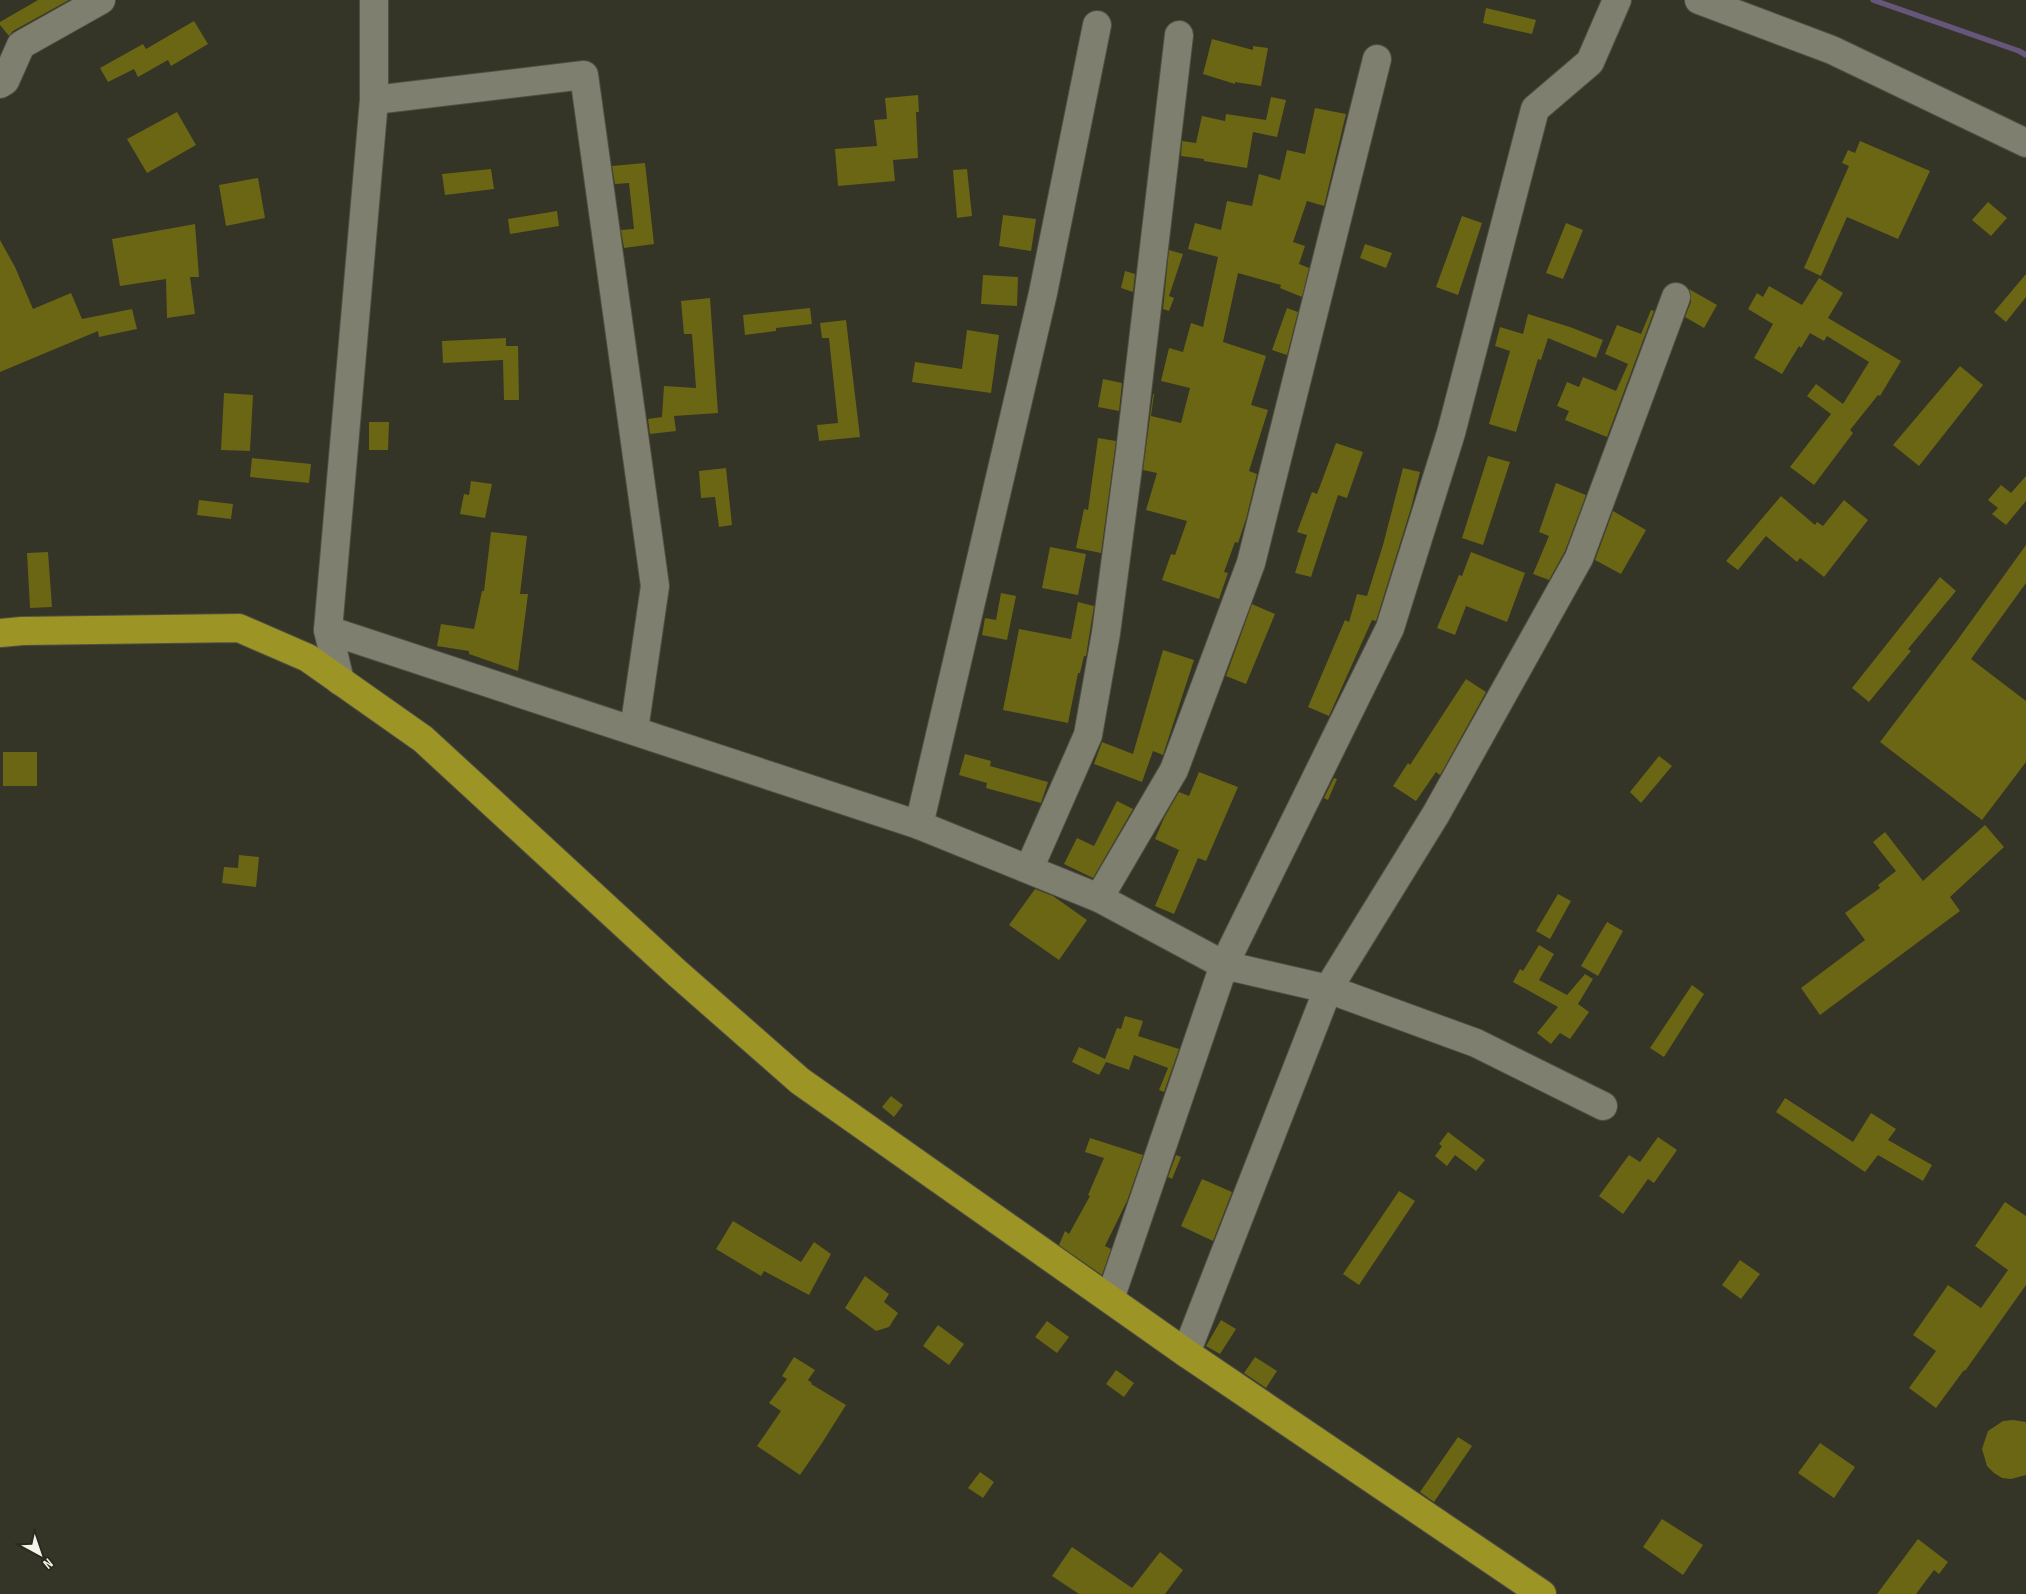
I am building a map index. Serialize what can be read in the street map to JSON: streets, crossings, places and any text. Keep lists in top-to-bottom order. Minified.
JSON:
{"north":"bottom right"}
